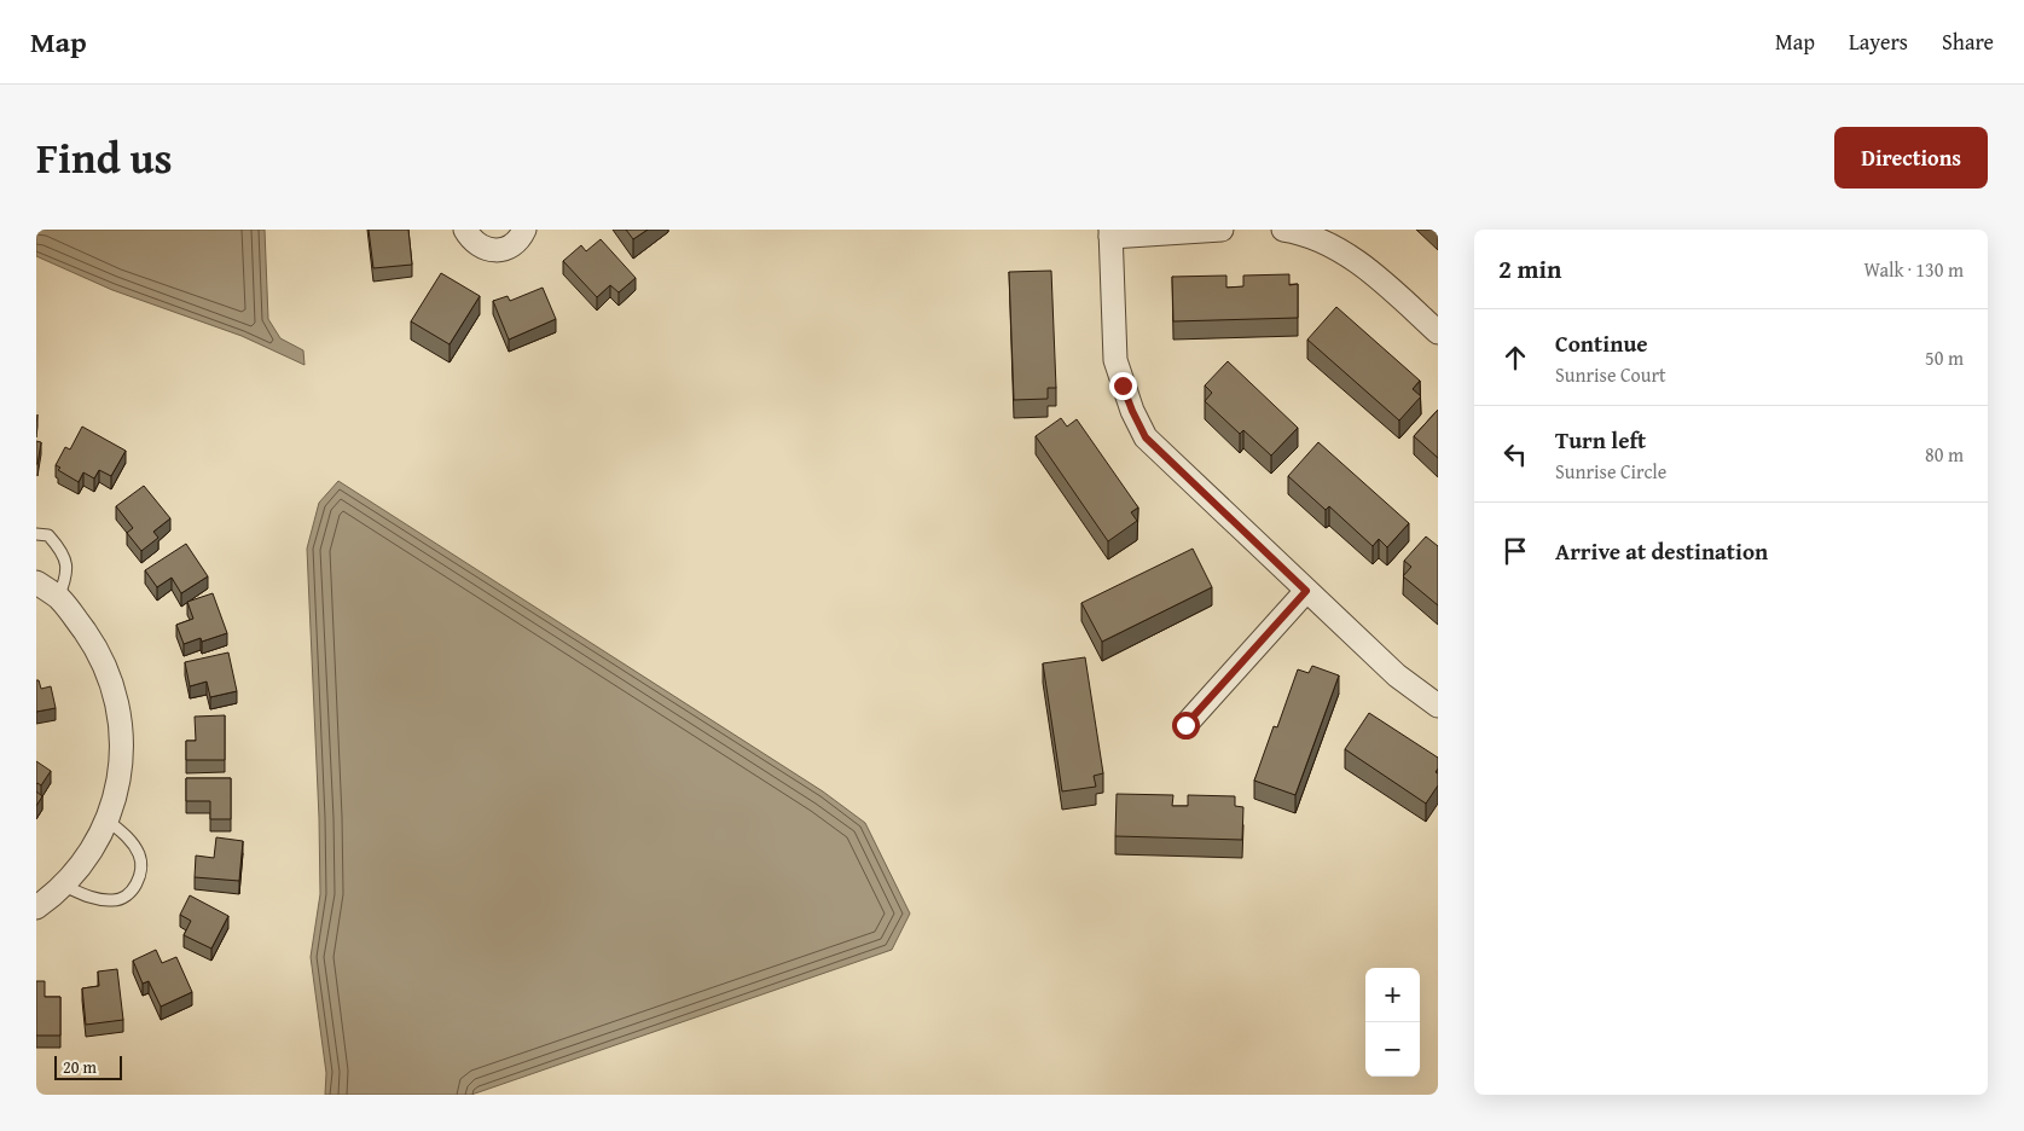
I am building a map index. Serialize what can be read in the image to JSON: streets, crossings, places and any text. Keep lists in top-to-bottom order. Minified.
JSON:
{"scale_bar":"20 m","page":{"header":"Map","nav":["Map","Layers","Share"],"title":"Find us","buttons":"Directions","heading":["2 min","Walk · 130 m"],"list":[["Continue","Sunrise Court","50 m"],["Turn left","Sunrise Circle","80 m"],"Arrive at destination"],"map_buttons":["+","−"],"scale":"20 m"}}
